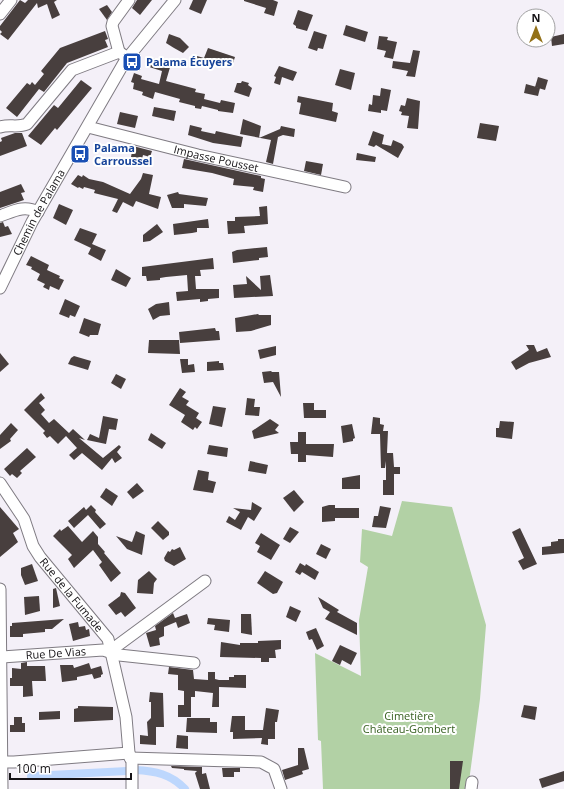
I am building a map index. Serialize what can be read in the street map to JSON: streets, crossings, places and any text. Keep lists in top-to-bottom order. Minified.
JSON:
{"streets":{"street":["Impasse Pousset","Chemin de Palama","Rue de la Fumade","Rue De Vias"]},"crossings":[["Impasse Pousset","Chemin de Palama"],["Rue de la Fumade","Rue De Vias"]],"parks":["Cimetière Château-Gombert"],"places":{"bus stop":["Palama Écuyers","Palama Carroussel"]},"scale_bar":"100 m","north":"top"}
